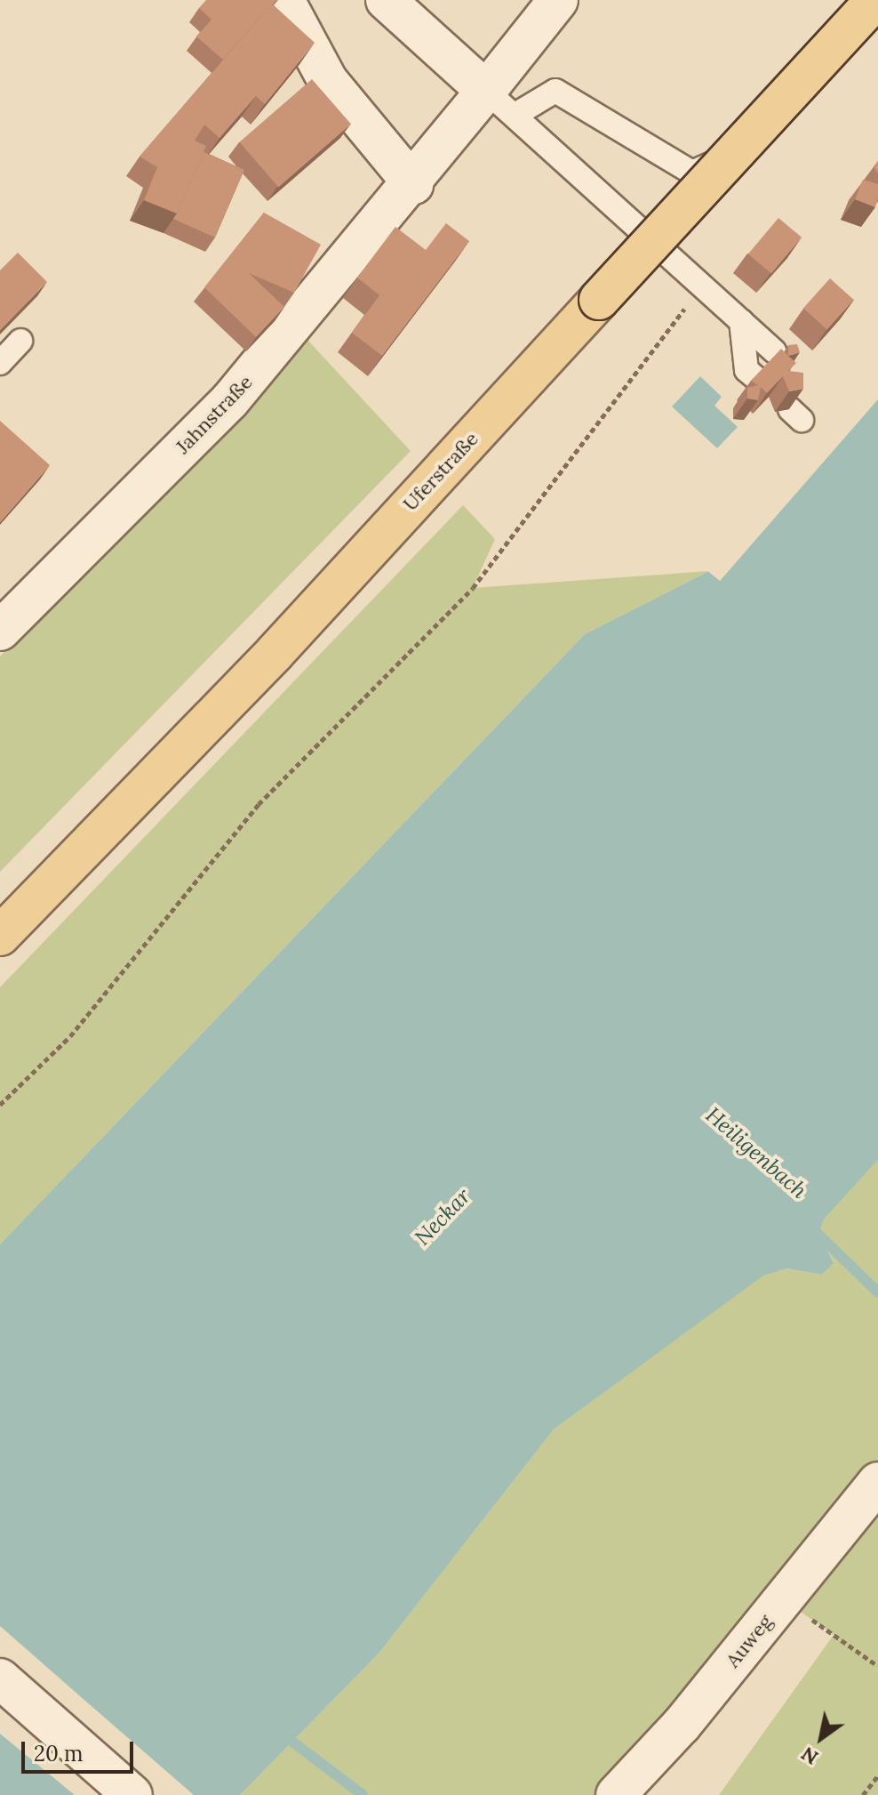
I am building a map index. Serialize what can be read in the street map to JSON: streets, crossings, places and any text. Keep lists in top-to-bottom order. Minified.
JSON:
{"streets":{"main road":["Uferstraße"],"street":["Jahnstraße","Auweg"]},"water":["Heiligenbach","Neckar"],"scale_bar":"20 m","north":"bottom left"}
